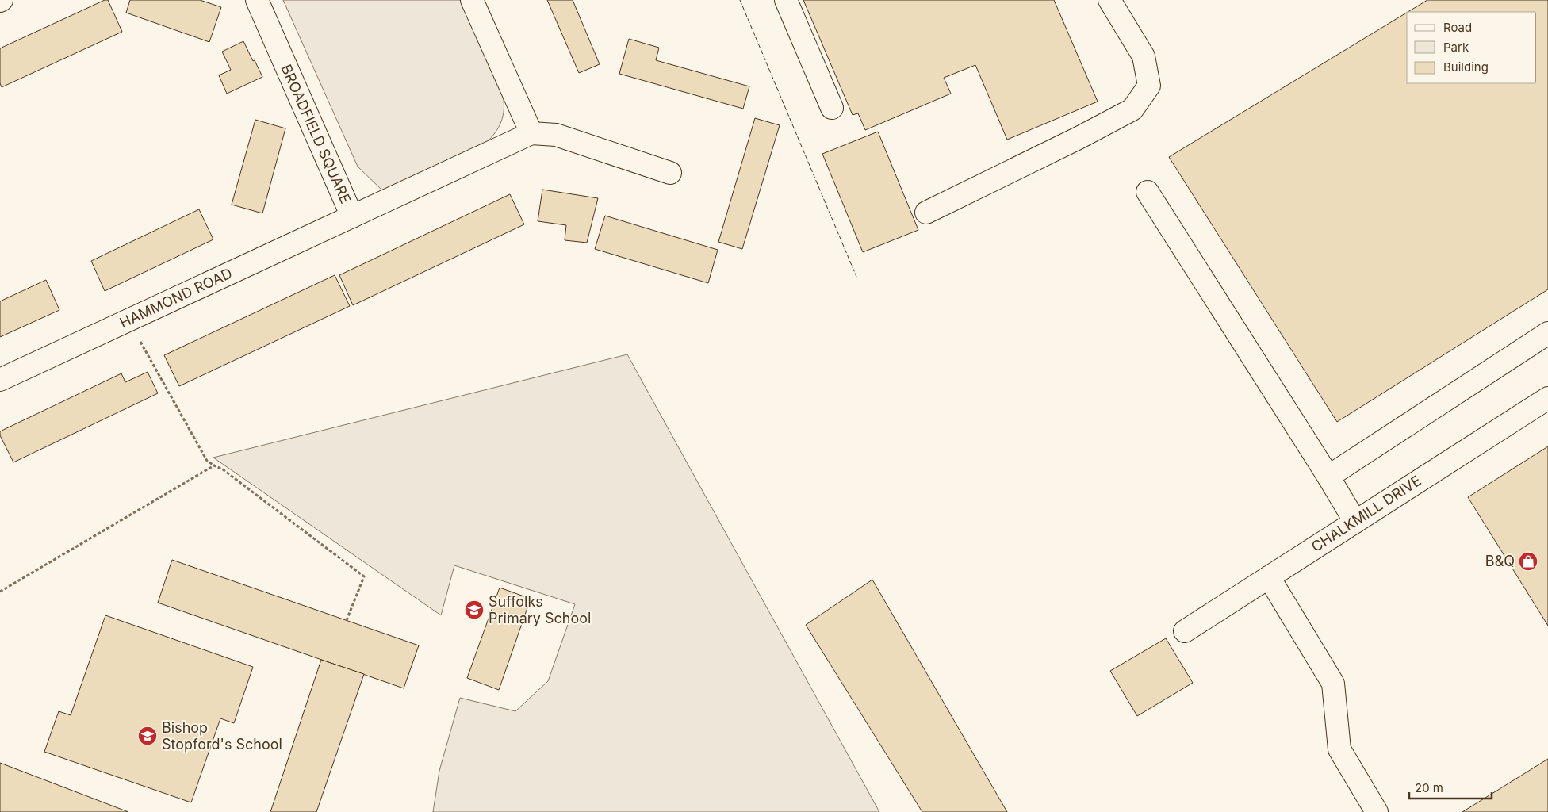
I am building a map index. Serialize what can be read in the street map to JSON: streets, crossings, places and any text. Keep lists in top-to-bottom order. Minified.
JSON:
{"streets":{"street":["BROADFIELD SQUARE","HAMMOND ROAD","CHALKMILL DRIVE"]},"crossings":[["BROADFIELD SQUARE","HAMMOND ROAD"]],"places":{"shop":["B&Q"],"school or university":["Suffolks Primary School","Bishop Stopford's School"]},"legend":["Road","Park","Building"],"scale_bar":"20 m"}
